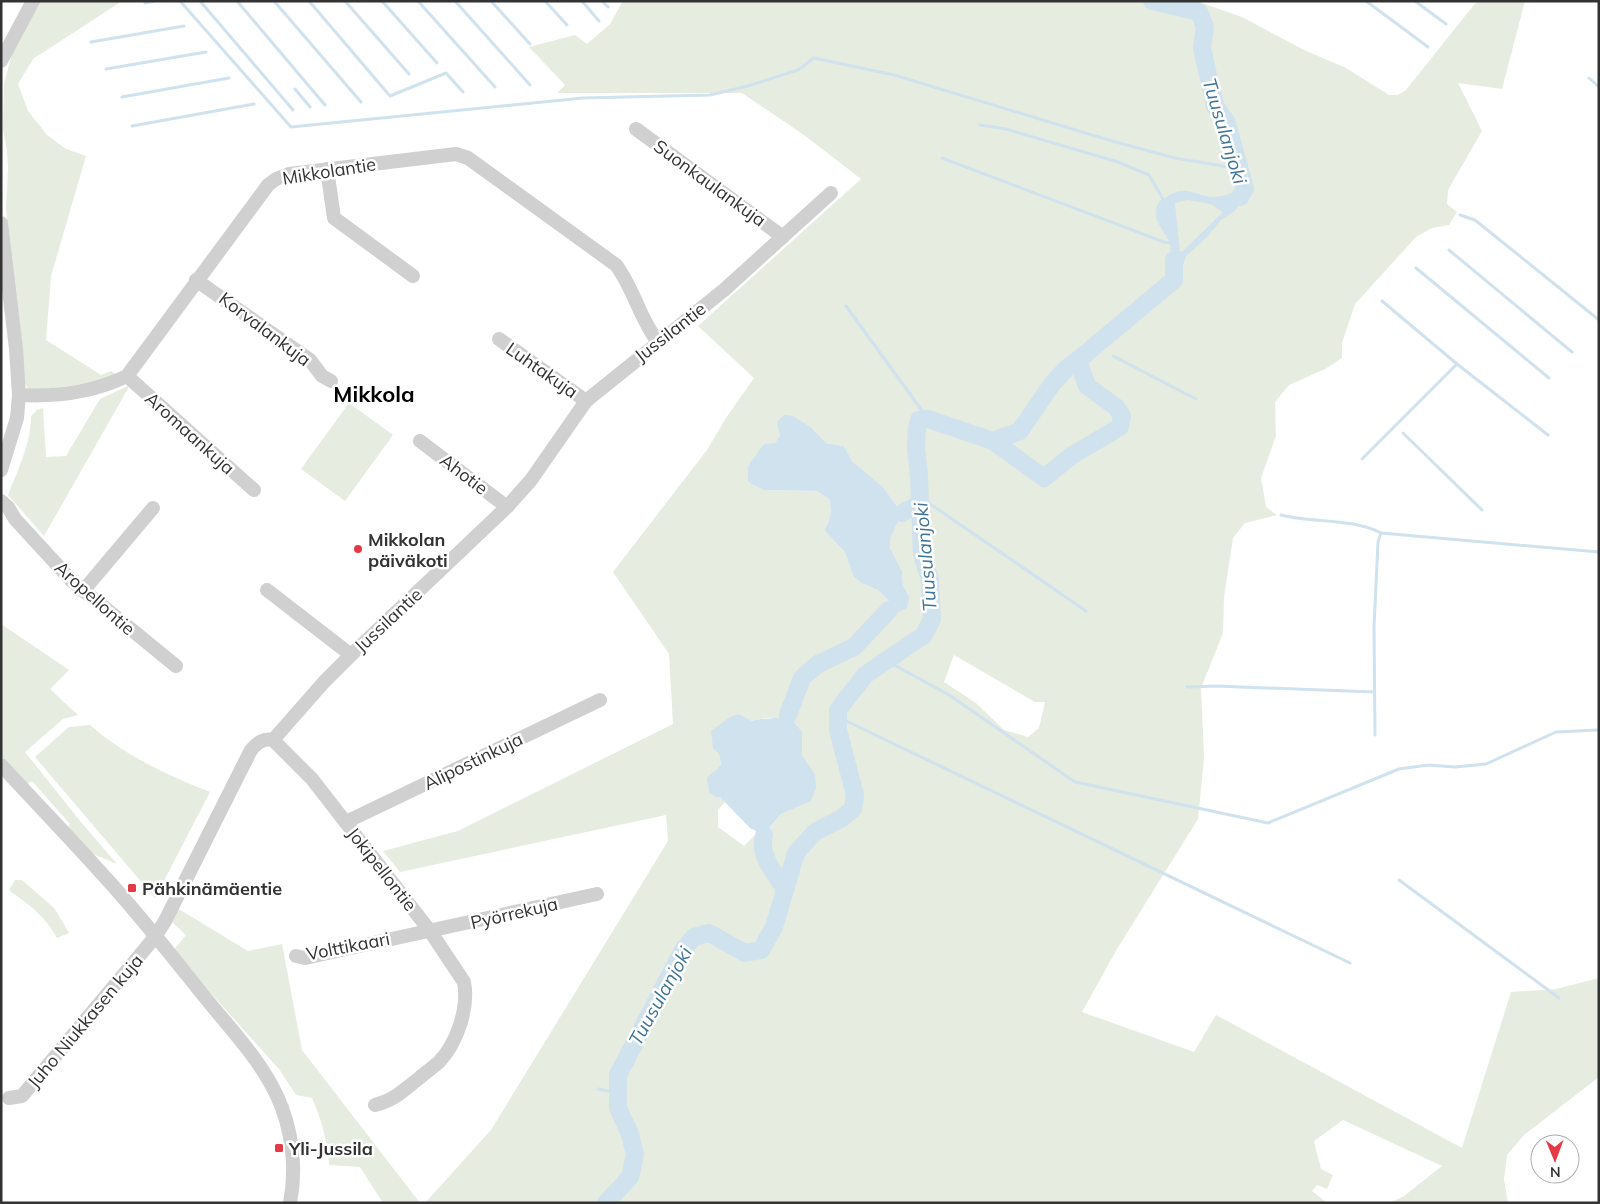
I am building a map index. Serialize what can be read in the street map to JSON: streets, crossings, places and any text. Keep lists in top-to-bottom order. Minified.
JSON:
{"streets":{"street":["Mikkolantie","Suonkaulankuja","Korvalankuja","Jussilantie","Luhtakuja","Aromaankuja","Ahotie","Aropellontie","Alipostinkuja","Jokipellontie","Pyörrekuja","Volttikaari","Juho Niukkasen kuja"]},"crossings":[["Mikkolantie","Korvalankuja"],["Mikkolantie","Jussilantie"],["Mikkolantie","Aromaankuja"],["Suonkaulankuja","Jussilantie"],["Jussilantie","Luhtakuja"],["Jussilantie","Ahotie"],["Jussilantie","Jokipellontie"],["Jussilantie","Juho Niukkasen kuja"],["Alipostinkuja","Jokipellontie"],["Jokipellontie","Pyörrekuja"],["Jokipellontie","Volttikaari"],["Pyörrekuja","Volttikaari"]],"districts":["Mikkola"],"water":["Tuusulanjoki"],"places":{"other":["Mikkolan päiväkoti"],"transit":["Pähkinämäentie","Yli-Jussila"]},"north":"bottom"}
